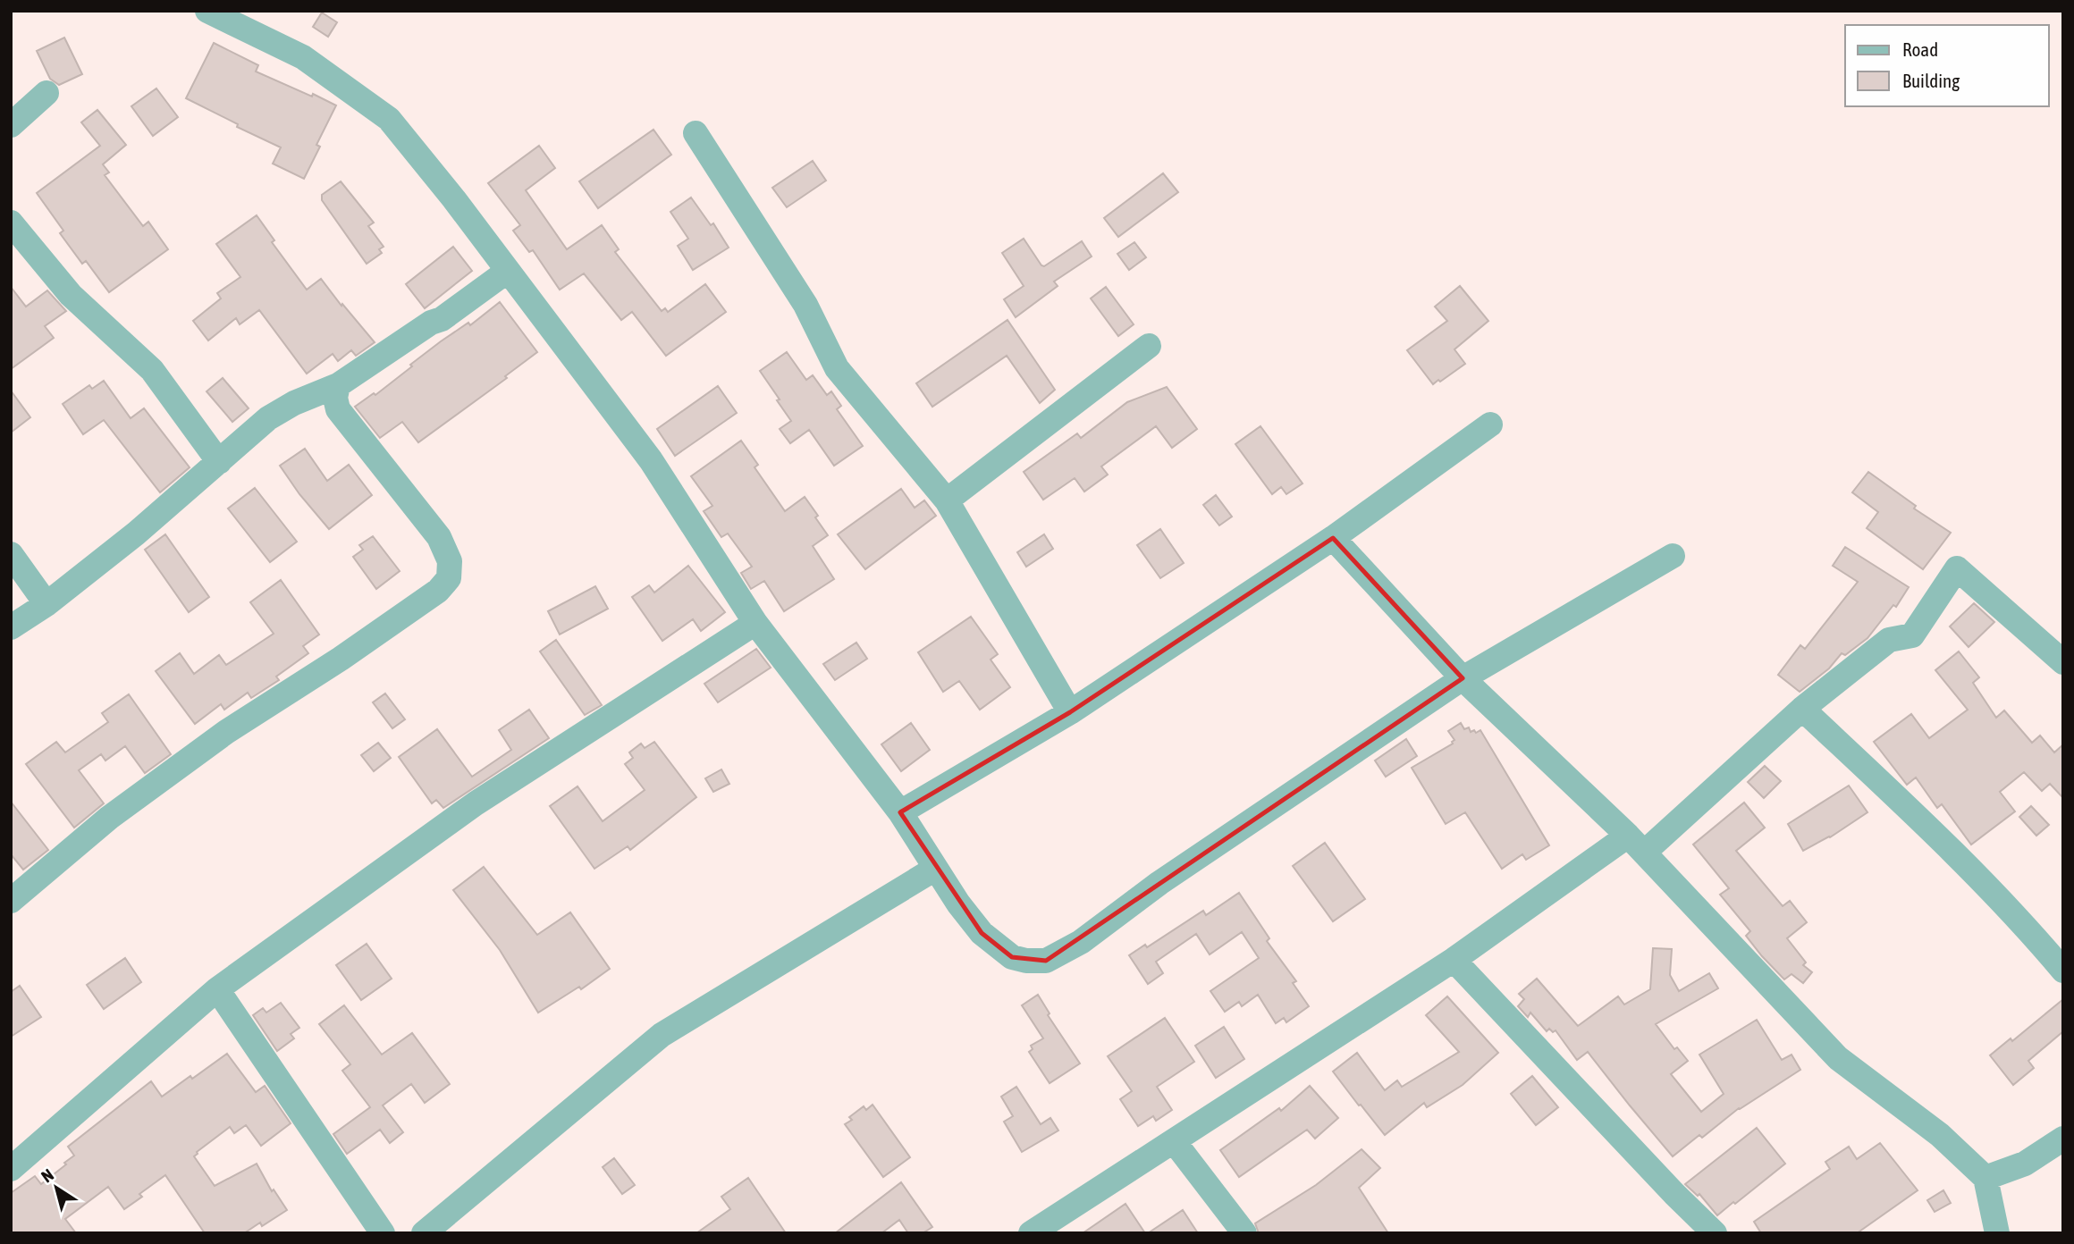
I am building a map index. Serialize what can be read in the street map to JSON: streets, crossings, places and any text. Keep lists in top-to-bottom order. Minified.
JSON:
{"legend":["Road","Building"],"north":"top left"}
